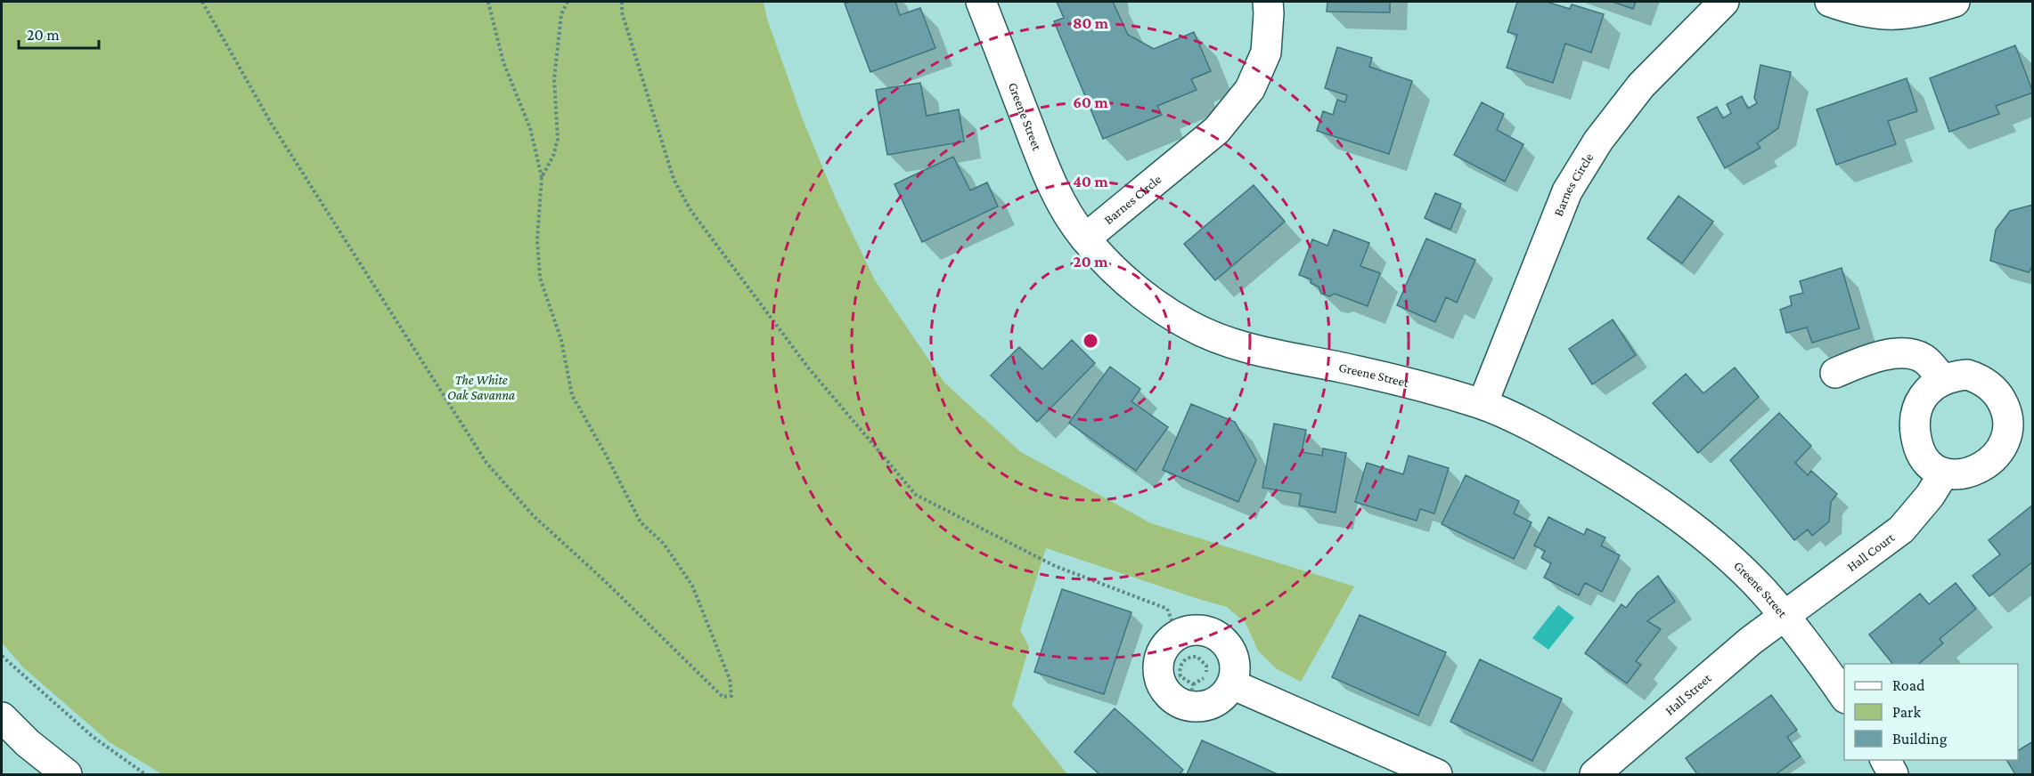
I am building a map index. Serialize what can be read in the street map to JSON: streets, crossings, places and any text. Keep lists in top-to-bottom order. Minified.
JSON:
{"streets":{"street":["Greene Street","Barnes Circle","Hall Court","Hall Street"]},"crossings":[["Greene Street","Barnes Circle"],["Greene Street","Hall Court"],["Greene Street","Hall Street"],["Hall Court","Hall Street"]],"parks":["The White Oak Savanna"],"legend":["Road","Park","Building"],"scale_bar":"20 m","rings":["80 m","60 m","40 m","20 m"]}
